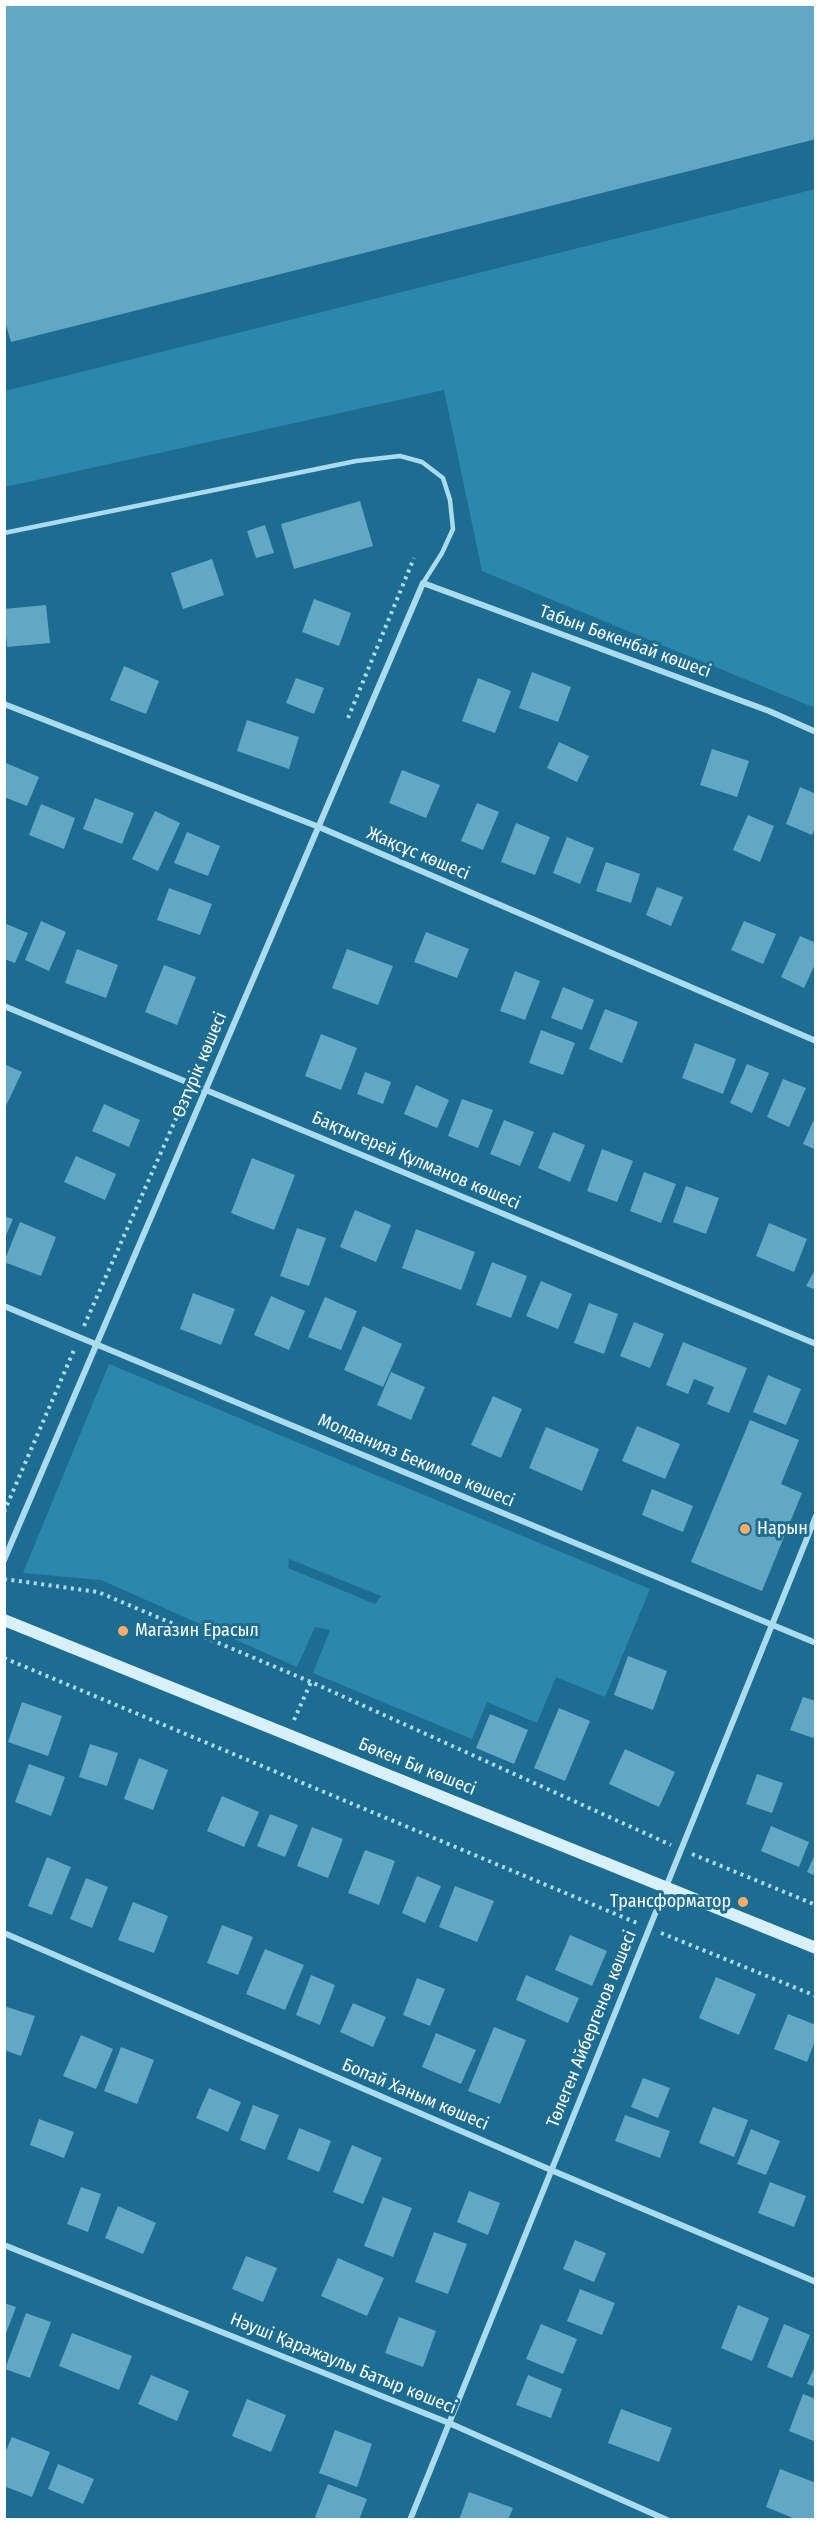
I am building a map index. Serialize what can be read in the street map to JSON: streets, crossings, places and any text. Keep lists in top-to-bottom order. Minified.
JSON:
{"streets":{"street":["Табын Бөкенбай көшесі","Жақсұс көшесі","Өзтүрік көшесі","Бақтыгерей Құлманов көшесі","Молданияз Бекимов көшесі","Бөкен Би көшесі","Төлеген Айбергенов көшесі","Бопай Ханым көшесі","Нәуші Қаражаулы Батыр көшесі"]},"crossings":[["Табын Бөкенбай көшесі","Өзтүрік көшесі"],["Жақсұс көшесі","Өзтүрік көшесі"],["Өзтүрік көшесі","Бақтыгерей Құлманов көшесі"],["Өзтүрік көшесі","Молданияз Бекимов көшесі"],["Молданияз Бекимов көшесі","Төлеген Айбергенов көшесі"],["Бөкен Би көшесі","Төлеген Айбергенов көшесі"],["Төлеген Айбергенов көшесі","Бопай Ханым көшесі"],["Төлеген Айбергенов көшесі","Нәуші Қаражаулы Батыр көшесі"]],"places":["Нарын","Магазин Ерасыл","Трансформатор"]}
